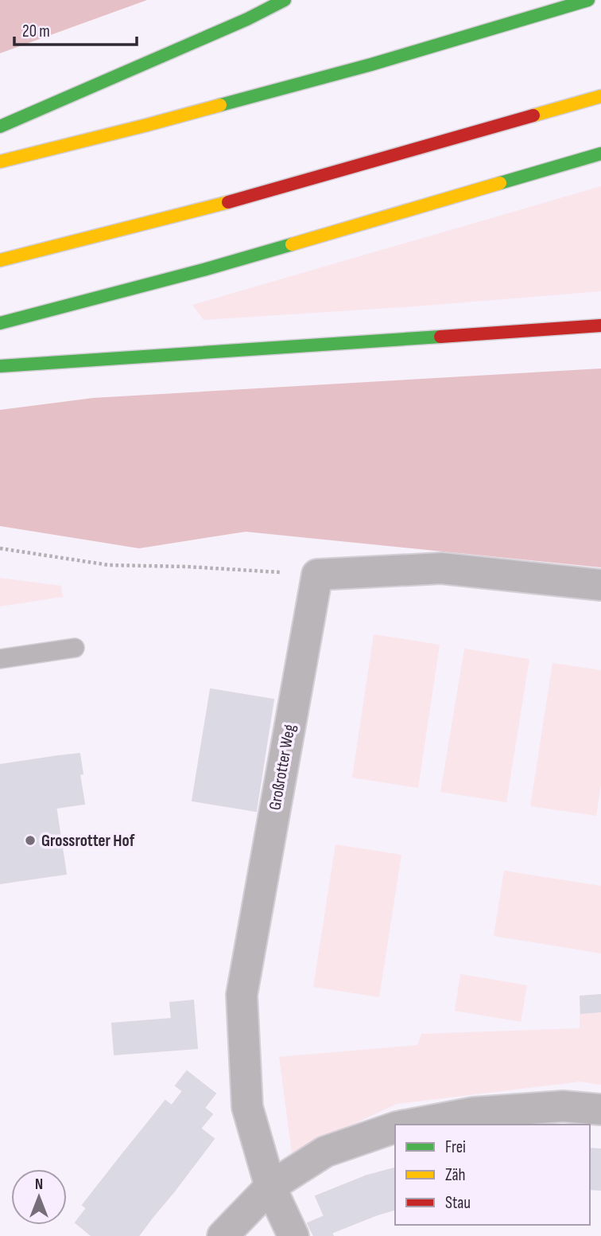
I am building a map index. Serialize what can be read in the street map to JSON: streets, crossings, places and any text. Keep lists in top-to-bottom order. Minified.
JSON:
{"streets":{"street":["Großrotter Weg"]},"places":["Grossrotter Hof"],"legend":["Frei","Zäh","Stau"],"scale_bar":"20 m","north":"top"}
